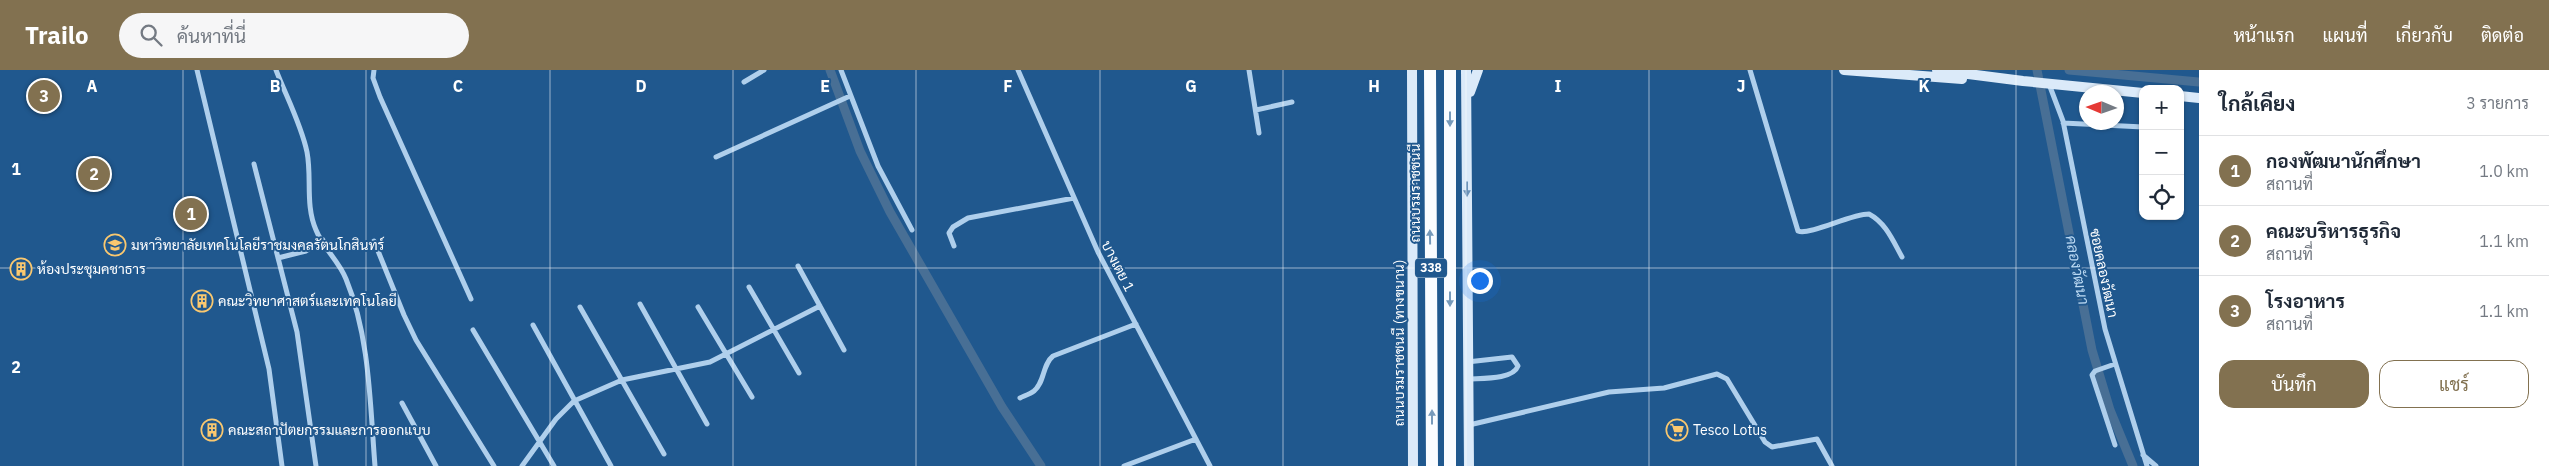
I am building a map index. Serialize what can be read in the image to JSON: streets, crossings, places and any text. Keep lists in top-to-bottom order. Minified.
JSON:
{"streets":{"highway":["ถนนบรมราชชนนี","338"],"main road":["ถนนบรมราชชนนี (ทางขนาน)"],"street":["บางเตย 1","ซอยคลองวัฒนา"]},"water":["คลองวัฒนา"],"places":{"school or university":["มหาวิทยาลัยเทคโนโลยีราชมงคลรัตนโกสินทร์"],"building":["ห้องประชุมคชาธาร","คณะวิทยาศาสตร์และเทคโนโลยี","คณะสถาปัตยกรรมและการออกแบบ"],"supermarket":["Tesco Lotus"]},"north":"left","page":{"header":"Trailo","search":"ค้นหาที่นี่","nav":["หน้าแรก","แผนที่","เกี่ยวกับ","ติดต่อ"],"heading":["ใกล้เคียง","3 รายการ"],"pins":["3","2","1"],"map_buttons":["+","−"],"list":[{"mark":"1","name":"กองพัฒนานักศึกษา","note":"สถานที่","value":"1.0 km"},{"mark":"2","name":"คณะบริหารธุรกิจ","note":"สถานที่","value":"1.1 km"},{"mark":"3","name":"โรงอาหาร","note":"สถานที่","value":"1.1 km"}],"buttons":["บันทึก","แชร์"]},"grid":{"columns":["A","B","C","D","E","F","G","H","I","J","K"],"rows":["1","2"]}}
